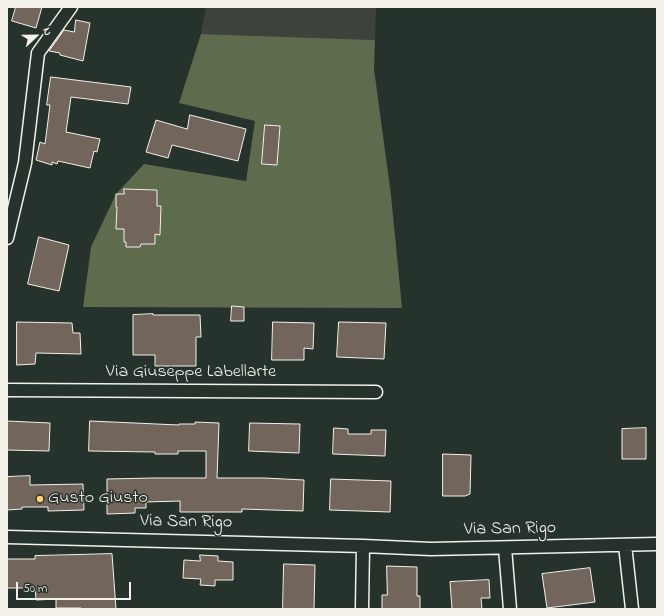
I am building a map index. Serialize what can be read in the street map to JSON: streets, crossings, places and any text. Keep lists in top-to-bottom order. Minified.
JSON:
{"streets":{"street":["Via Giuseppe Labellarte","Via San Rigo"]},"places":["Gusto Giusto"],"scale_bar":"50 m","north":"right"}
